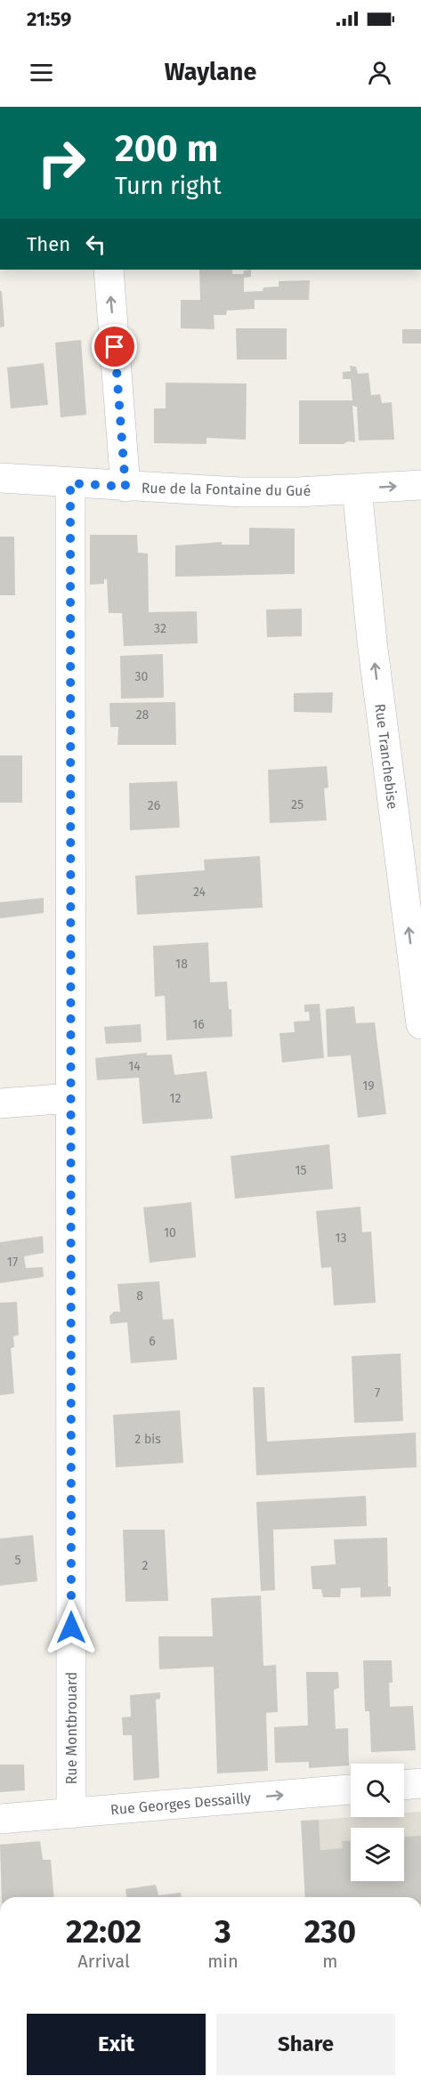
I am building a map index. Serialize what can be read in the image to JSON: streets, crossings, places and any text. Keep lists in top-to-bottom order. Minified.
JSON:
{"streets":{"street":["Rue de la Fontaine du Gué","Rue Tranchebise","Rue Montbrouard","Rue Georges Dessailly"]},"crossings":[["Rue de la Fontaine du Gué","Rue Tranchebise"],["Rue de la Fontaine du Gué","Rue Montbrouard"],["Rue Montbrouard","Rue Georges Dessailly"]],"one_way":["Rue Tranchebise","Rue Georges Dessailly"],"house_numbers":["32","30","28","25","26","24","18","16","14","19","12","15","10","13","17","8","6","7","2 bis","5","2"],"page":{"status":"21:59","header":"Waylane","turn":["200 m","Turn right"],"then":"Then","eta":["22:02","Arrival","3","min","230","m"],"buttons":["Exit","Share"]}}
